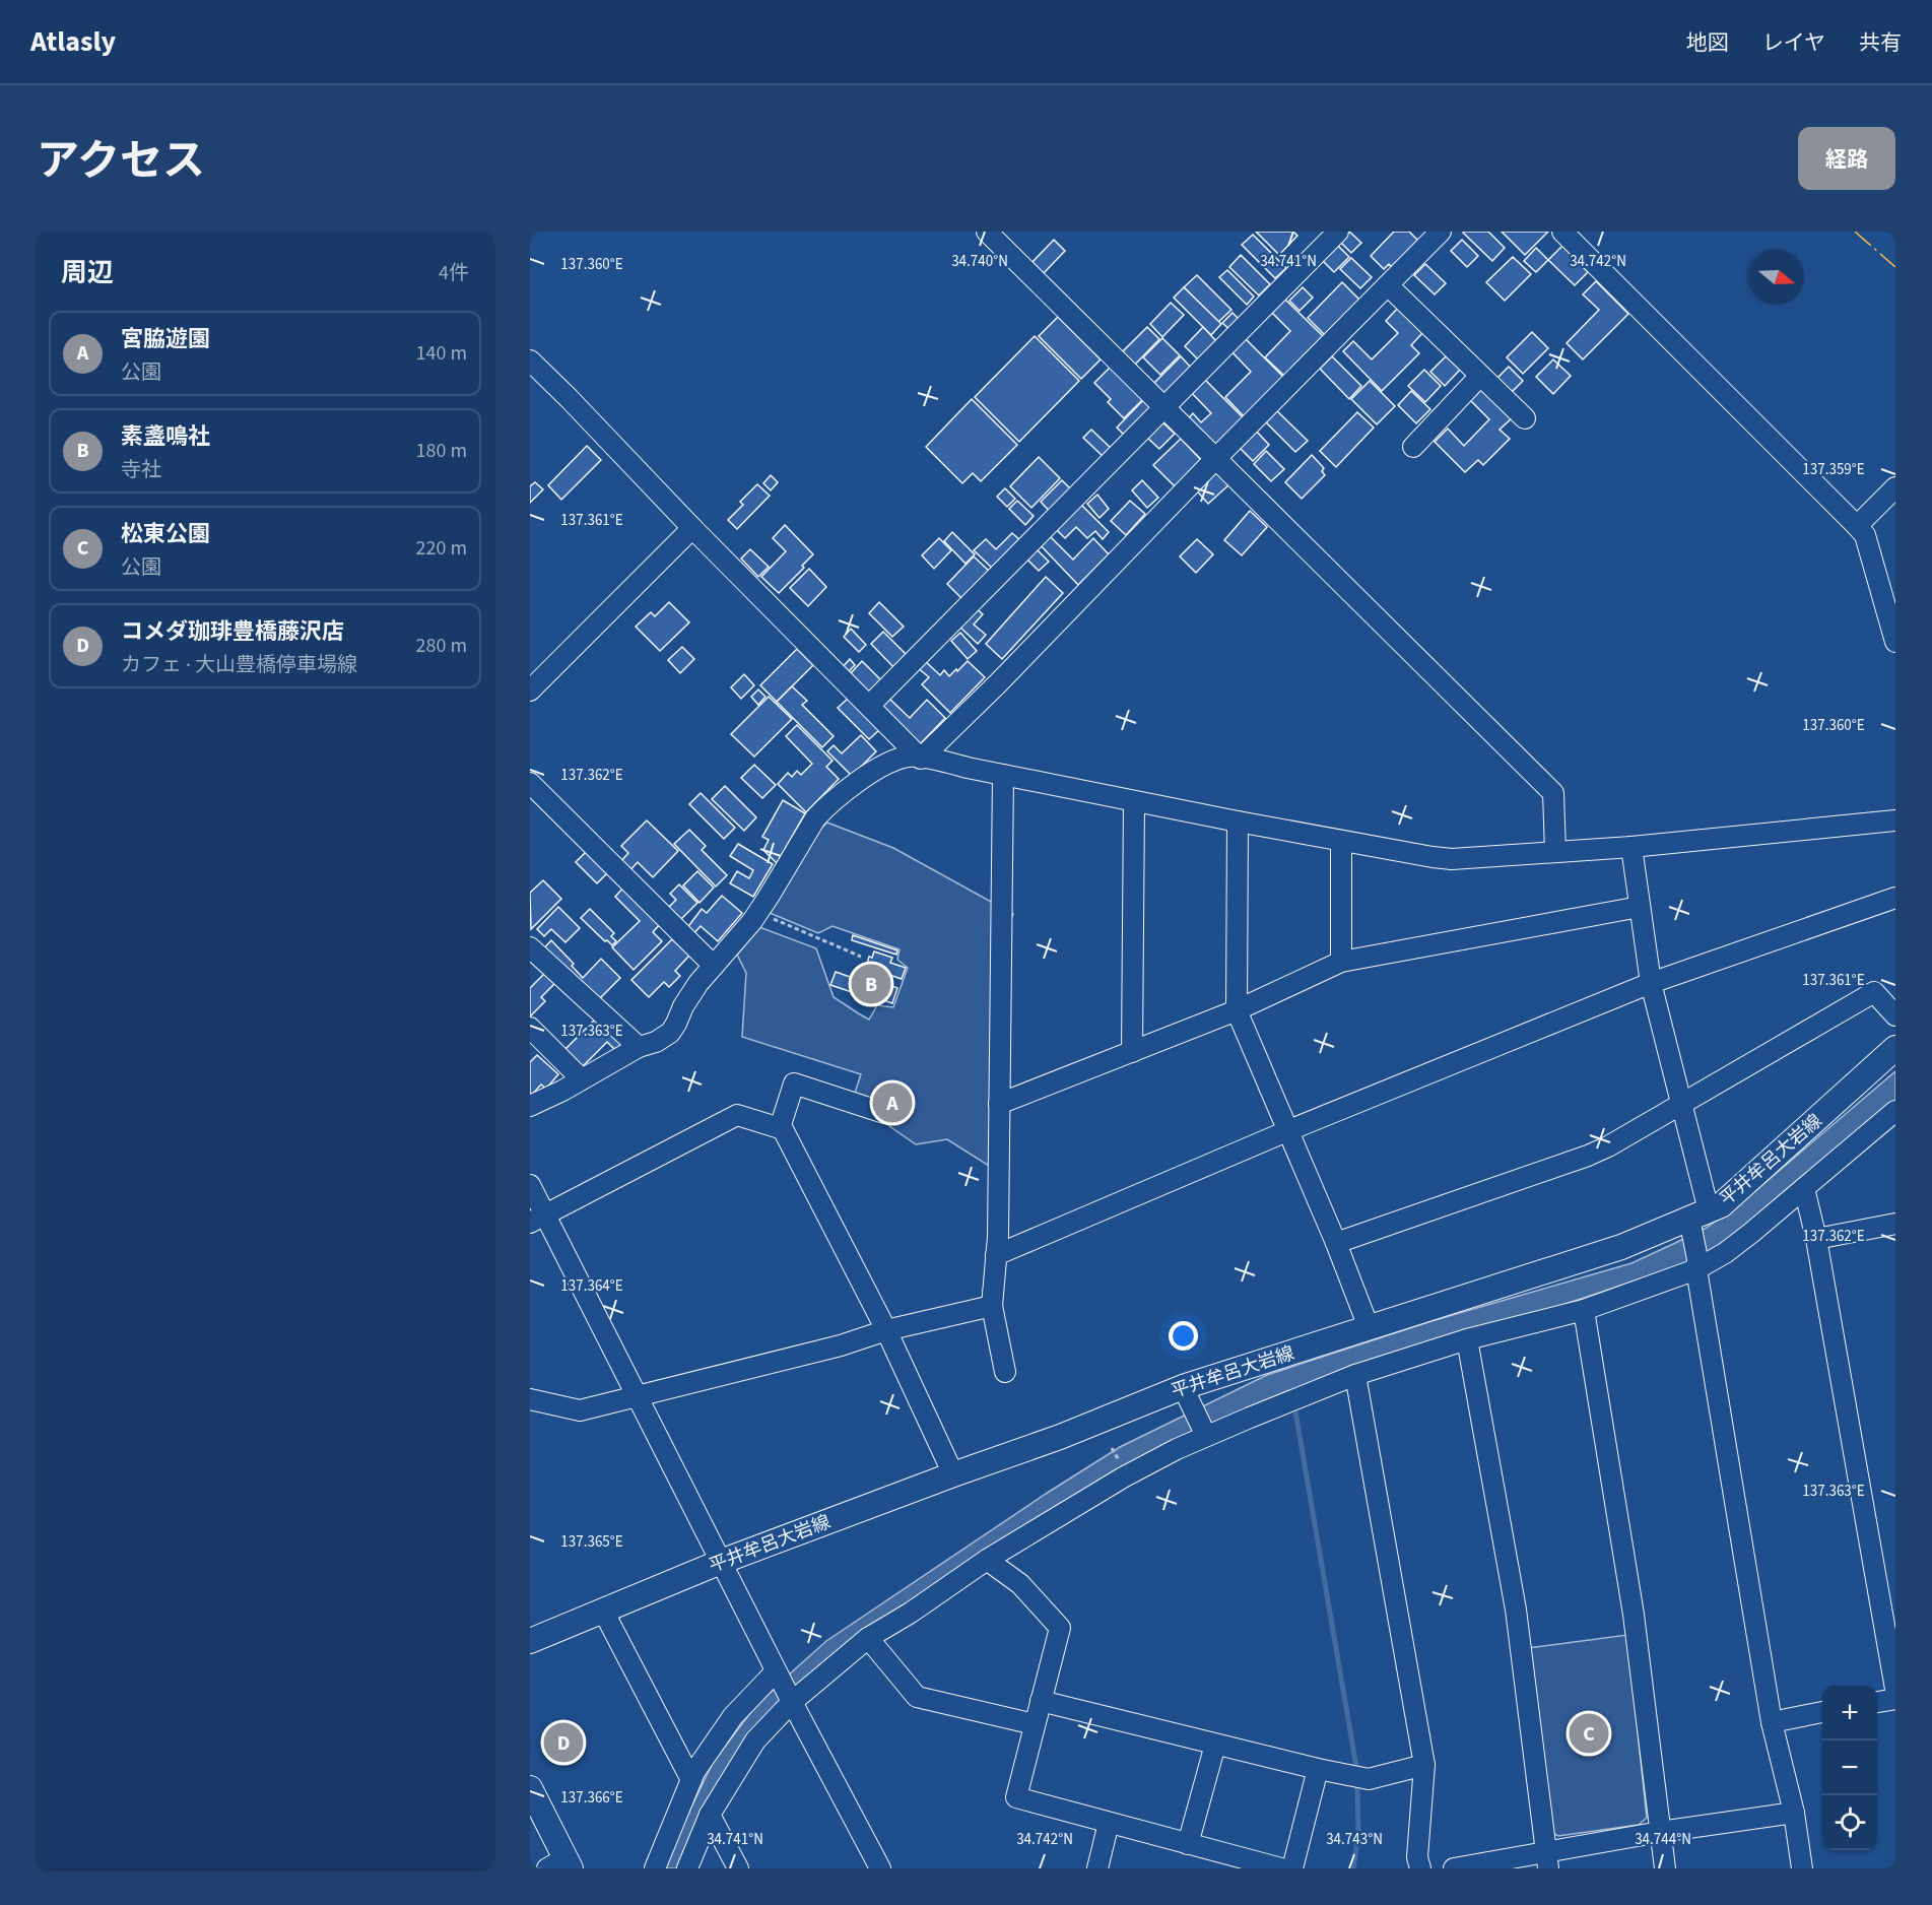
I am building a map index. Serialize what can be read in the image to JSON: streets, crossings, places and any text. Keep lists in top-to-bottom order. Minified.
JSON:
{"streets":{"main road":["平井牟呂大岩線"]},"north":"right","page":{"header":"Atlasly","nav":["地図","レイヤ","共有"],"title":"アクセス","buttons":"経路","heading":["周辺","4件"],"list":[{"mark":"A","name":"宮脇遊園","note":"公園","value":"140 m"},{"mark":"B","name":"素盞鳴社","note":"寺社","value":"180 m"},{"mark":"C","name":"松東公園","note":"公園","value":"220 m"},{"mark":"D","name":"コメダ珈琲豊橋藤沢店","note":"カフェ · 大山豊橋停車場線","value":"280 m"}],"pins":["B","A","C","D"],"map_buttons":["+","−"]},"coordinates":["34.740°N","34.741°N","34.742°N","137.360°E","137.359°E","137.361°E","137.362°E","137.363°E","137.364°E","137.365°E","137.366°E","34.743°N","34.744°N"]}
